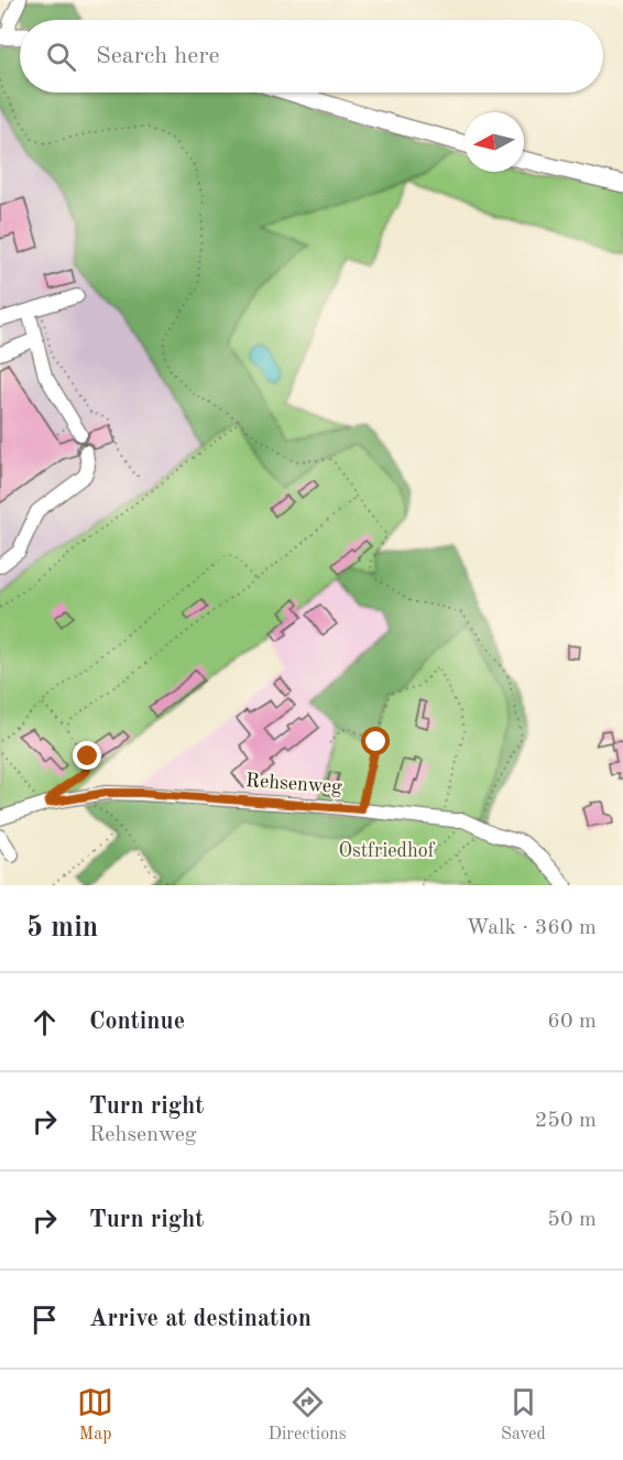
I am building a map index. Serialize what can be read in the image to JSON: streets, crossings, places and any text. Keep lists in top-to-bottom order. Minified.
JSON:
{"streets":{"street":["Rehsenweg"]},"parks":["Ostfriedhof"],"north":"left","page":{"search":"Search here","heading":["5 min","Walk · 360 m"],"list":[["Continue","60 m"],["Turn right","Rehsenweg","250 m"],["Turn right","50 m"],"Arrive at destination"],"nav":["Map","Directions","Saved"]}}
